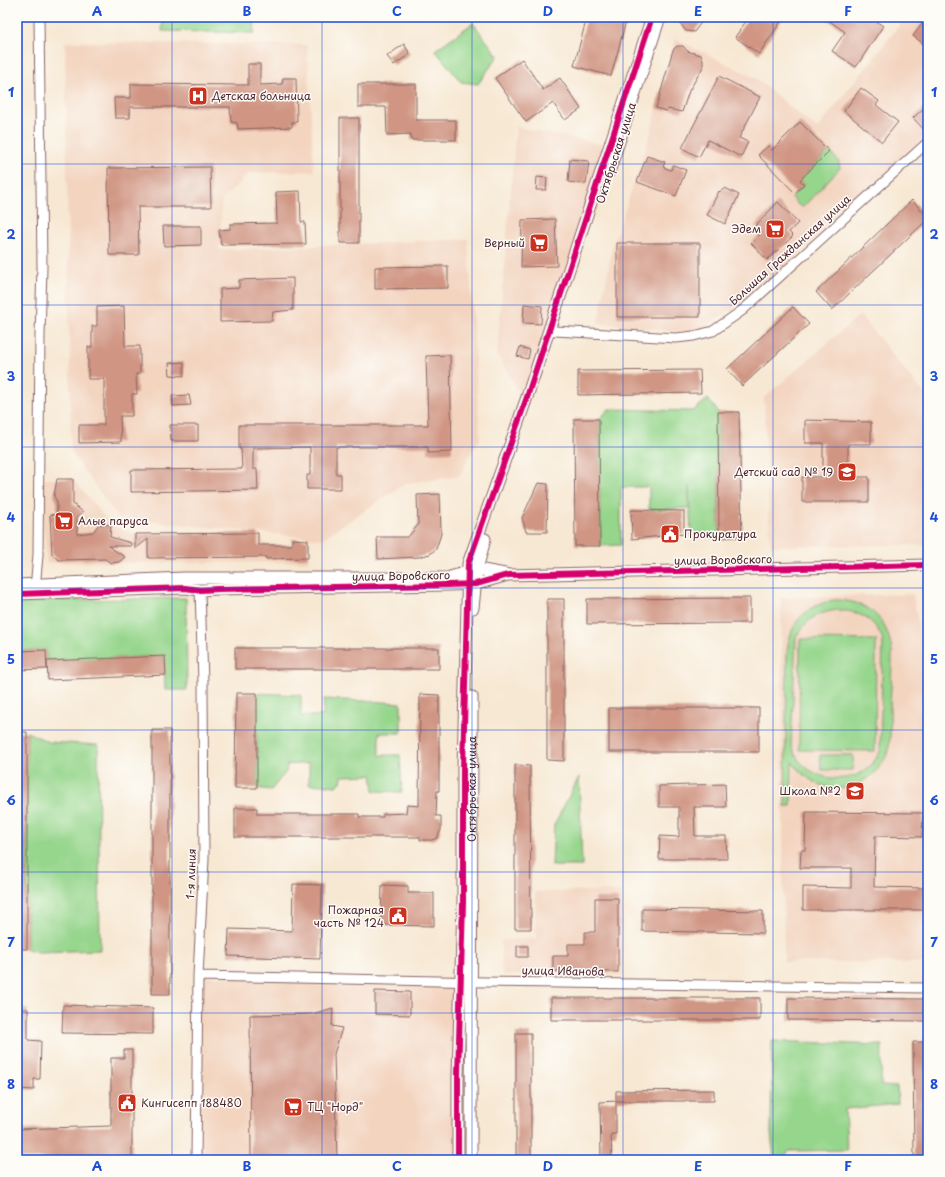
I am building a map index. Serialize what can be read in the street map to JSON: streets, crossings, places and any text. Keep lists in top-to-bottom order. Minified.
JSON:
{"streets":{"street":["Октябрьская улица","Большая Гражданская улица","улица Воровского","1-я линия","улица Иванова"]},"crossings":[["Октябрьская улица","Большая Гражданская улица"],["Октябрьская улица","улица Воровского"],["Октябрьская улица","улица Иванова"],["улица Воровского","1-я линия"],["1-я линия","улица Иванова"]],"places":{"hospital":["Детская больница"],"supermarket":["Эдем","Верный","Алые паруса","ТЦ \"Норд\""],"school or university":["Детский сад № 19","Школа №2"],"public building":["Прокуратура","Пожарная часть № 124","Кингисепп 188480"]},"grid":{"columns":["A","B","C","D","E","F"],"rows":["1","2","3","4","5","6","7","8"]}}
